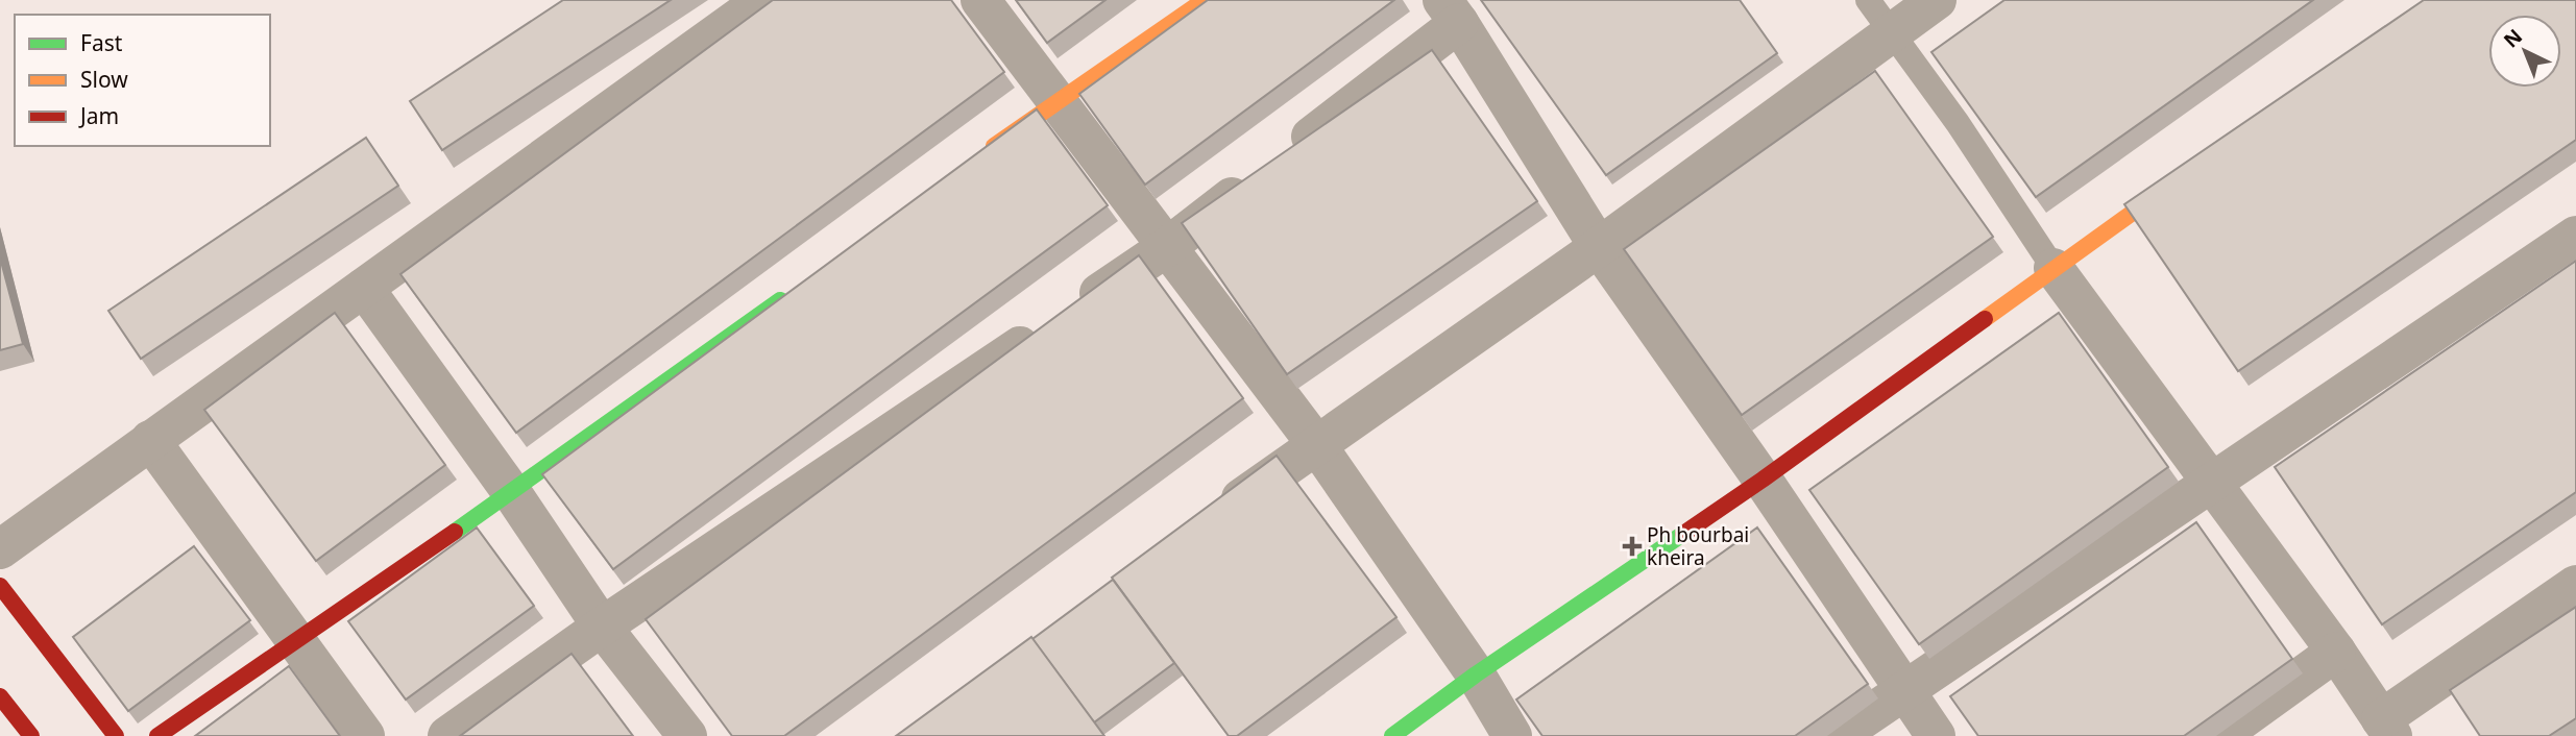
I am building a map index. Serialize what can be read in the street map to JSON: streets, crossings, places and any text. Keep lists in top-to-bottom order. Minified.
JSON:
{"places":{"health":["Ph bourbai kheira"]},"legend":["Fast","Slow","Jam"],"north":"top left"}
